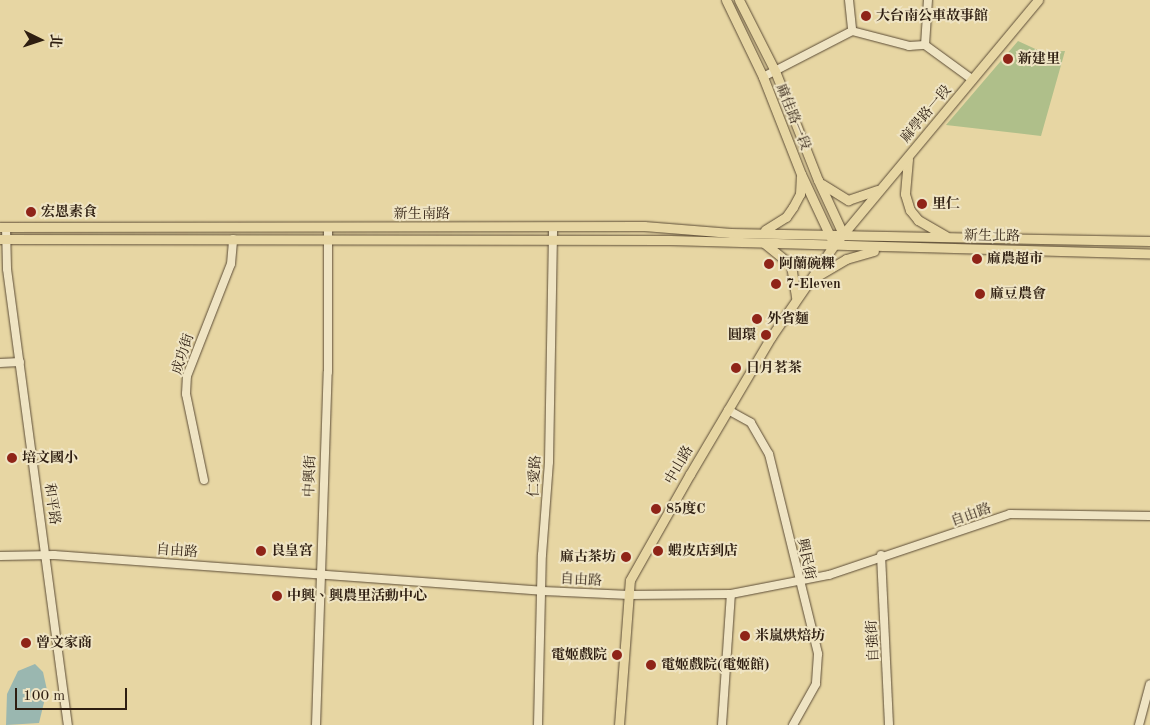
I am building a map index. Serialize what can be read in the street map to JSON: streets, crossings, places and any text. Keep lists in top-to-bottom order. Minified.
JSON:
{"streets":{"main road":["麻學路一段","麻佳路一段","新生南路","新生北路","中山路"],"street":["成功街","中興街","仁愛路","和平路","自由路","興民街","自強街"]},"crossings":[["麻學路一段","麻佳路一段"],["麻學路一段","新生南路"],["麻學路一段","新生北路"],["麻學路一段","中山路"],["麻佳路一段","新生南路"],["麻佳路一段","新生北路"],["麻佳路一段","中山路"],["新生南路","新生北路"],["新生南路","成功街"],["新生南路","中山路"],["新生南路","中興街"],["新生南路","仁愛路"],["新生南路","和平路"],["新生北路","中山路"],["中山路","自由路"],["中山路","興民街"],["中興街","自由路"],["仁愛路","自由路"],["和平路","自由路"],["自由路","興民街"],["自由路","自強街"]],"places":["大台南公車故事館","新建里","里仁","宏恩素食","麻農超市","阿蘭碗粿","7-Eleven","麻豆農會","外省麵","圓環","日月茗茶","培文國小","85度C","良皇宮","蝦皮店到店","麻古茶坊","中興、興農里活動中心","米嵐烘焙坊","曾文家商","電姬戲院","電姬戲院(電姬館)"],"scale_bar":"100 m","north":"right"}
